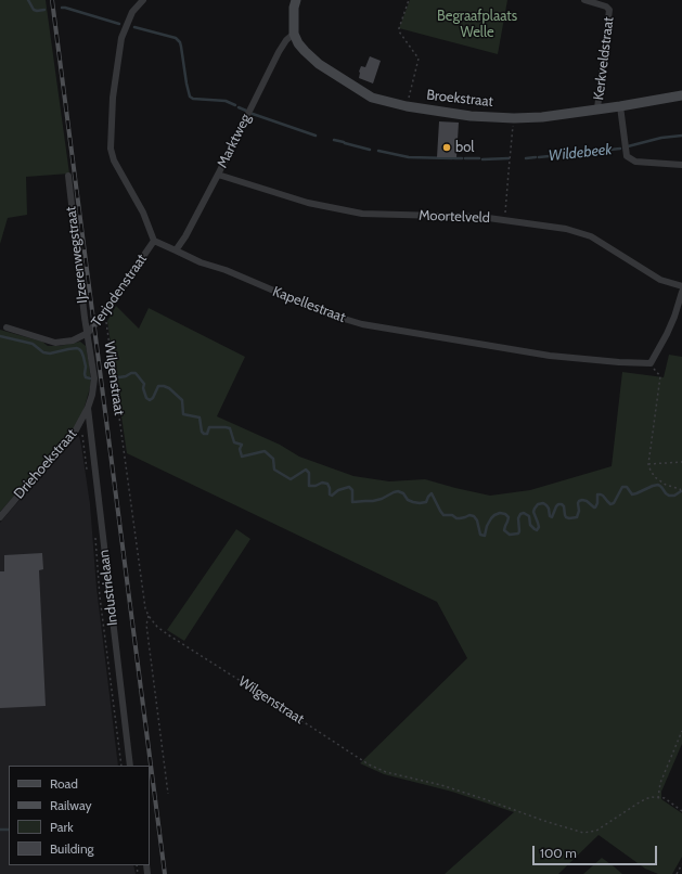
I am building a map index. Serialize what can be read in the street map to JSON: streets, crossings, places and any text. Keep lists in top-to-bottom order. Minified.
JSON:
{"streets":{"street":["Kerkveldstraat","Broekstraat","Marktweg","Moortelveld","IJzerenwegstraat","Terjodenstraat","Kapellestraat","Driehoekstraat","Industrielaan"],"path":["Wilgenstraat"]},"crossings":[["Kerkveldstraat","Broekstraat"],["Broekstraat","Marktweg"],["Marktweg","Moortelveld"],["Marktweg","Kapellestraat"],["IJzerenwegstraat","Terjodenstraat"],["IJzerenwegstraat","Driehoekstraat"],["Terjodenstraat","Kapellestraat"],["Terjodenstraat","Wilgenstraat"],["Terjodenstraat","Driehoekstraat"],["Driehoekstraat","Industrielaan"]],"water":["Wildebeek"],"parks":["Begraafplaats Welle"],"places":["bol"],"legend":["Road","Railway","Park","Building"],"scale_bar":"100 m"}
